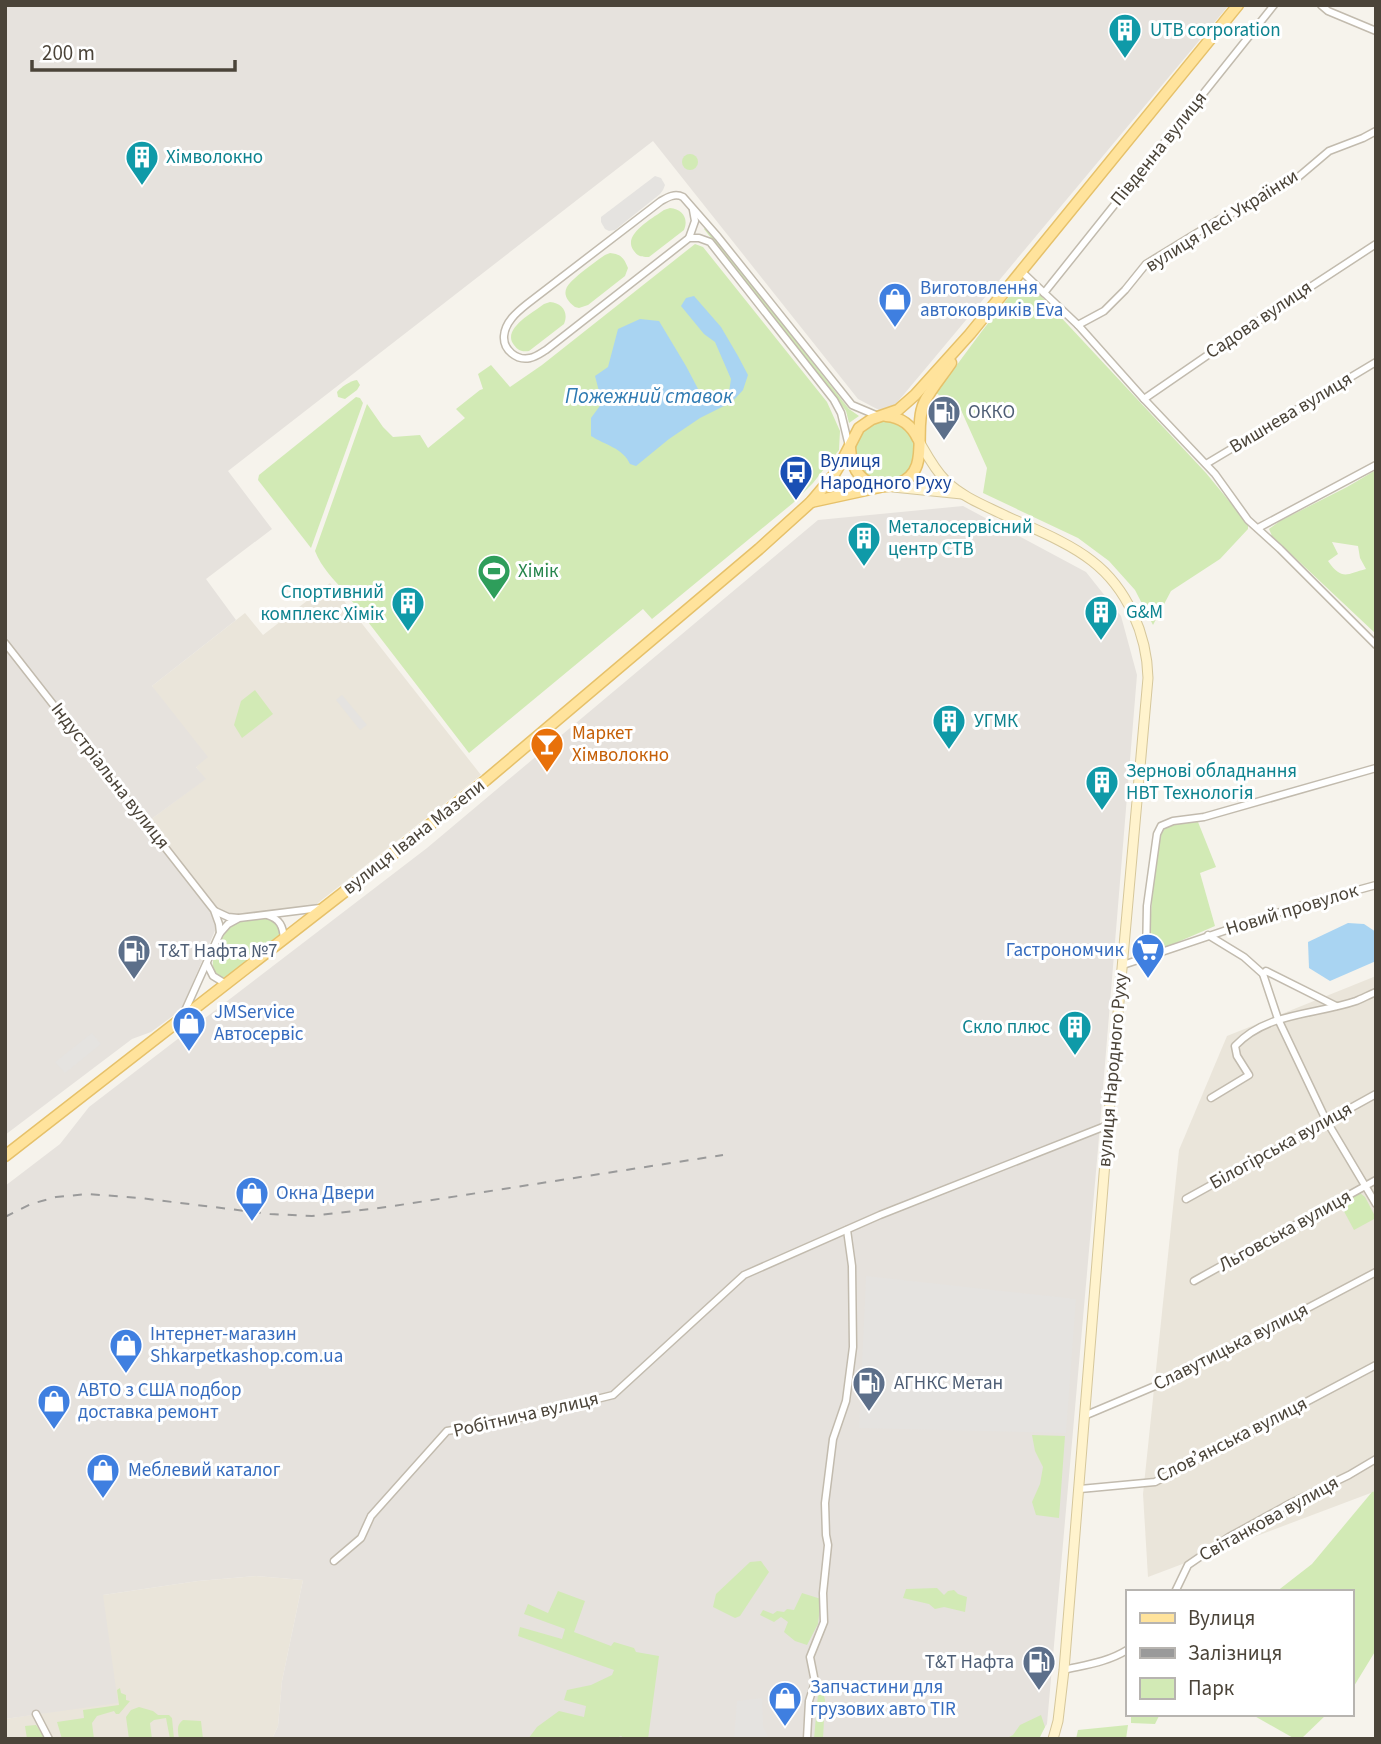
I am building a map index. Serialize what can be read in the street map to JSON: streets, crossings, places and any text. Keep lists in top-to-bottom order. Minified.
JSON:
{"streets":{"main road":["вулиця Івана Мазепи","вулиця Народного Руху"],"street":["Південна вулиця","вулиця Лесі Українки","Садова вулиця","Вишнева вулиця","Індустріальна вулиця","Новий провулок","Білогірська вулиця","Льговська вулиця","Славутицька вулиця","Робітнича вулиця","Словʼянська вулиця","Світанкова вулиця"]},"crossings":[["вулиця Івана Мазепи","вулиця Народного Руху"],["Новий провулок","вулиця Народного Руху"],["вулиця Народного Руху","Славутицька вулиця"],["вулиця Народного Руху","Робітнича вулиця"],["вулиця Народного Руху","Словʼянська вулиця"]],"water":["Пожежний ставок"],"places":{"building":["UTB corporation","Хімволокно","Металосервісний центр СТВ","Спортивний комплекс Хімік","G&M","УГМК","Зернові обладнання НВТ Технологія","Скло плюс"],"shop":["Виготовлення автоковриків Eva","JMService Автосервіс","Окна Двери","Інтернет-магазин Shkarpetkashop.com.ua","АВТО з США подбор доставка ремонт","Меблевий каталог","Запчастини для грузових авто TIR"],"fuel station":["ОККО","Т&Т Нафта №7","АГНКС Метан","Т&Т Нафта"],"bus stop":["Вулиця Народного Руху"],"sports":["Хімік"],"bar":["Маркет Хімволокно"],"supermarket":["Гастрономчик"]},"legend":["Вулиця","Залізниця","Парк"],"scale_bar":"200 m"}
